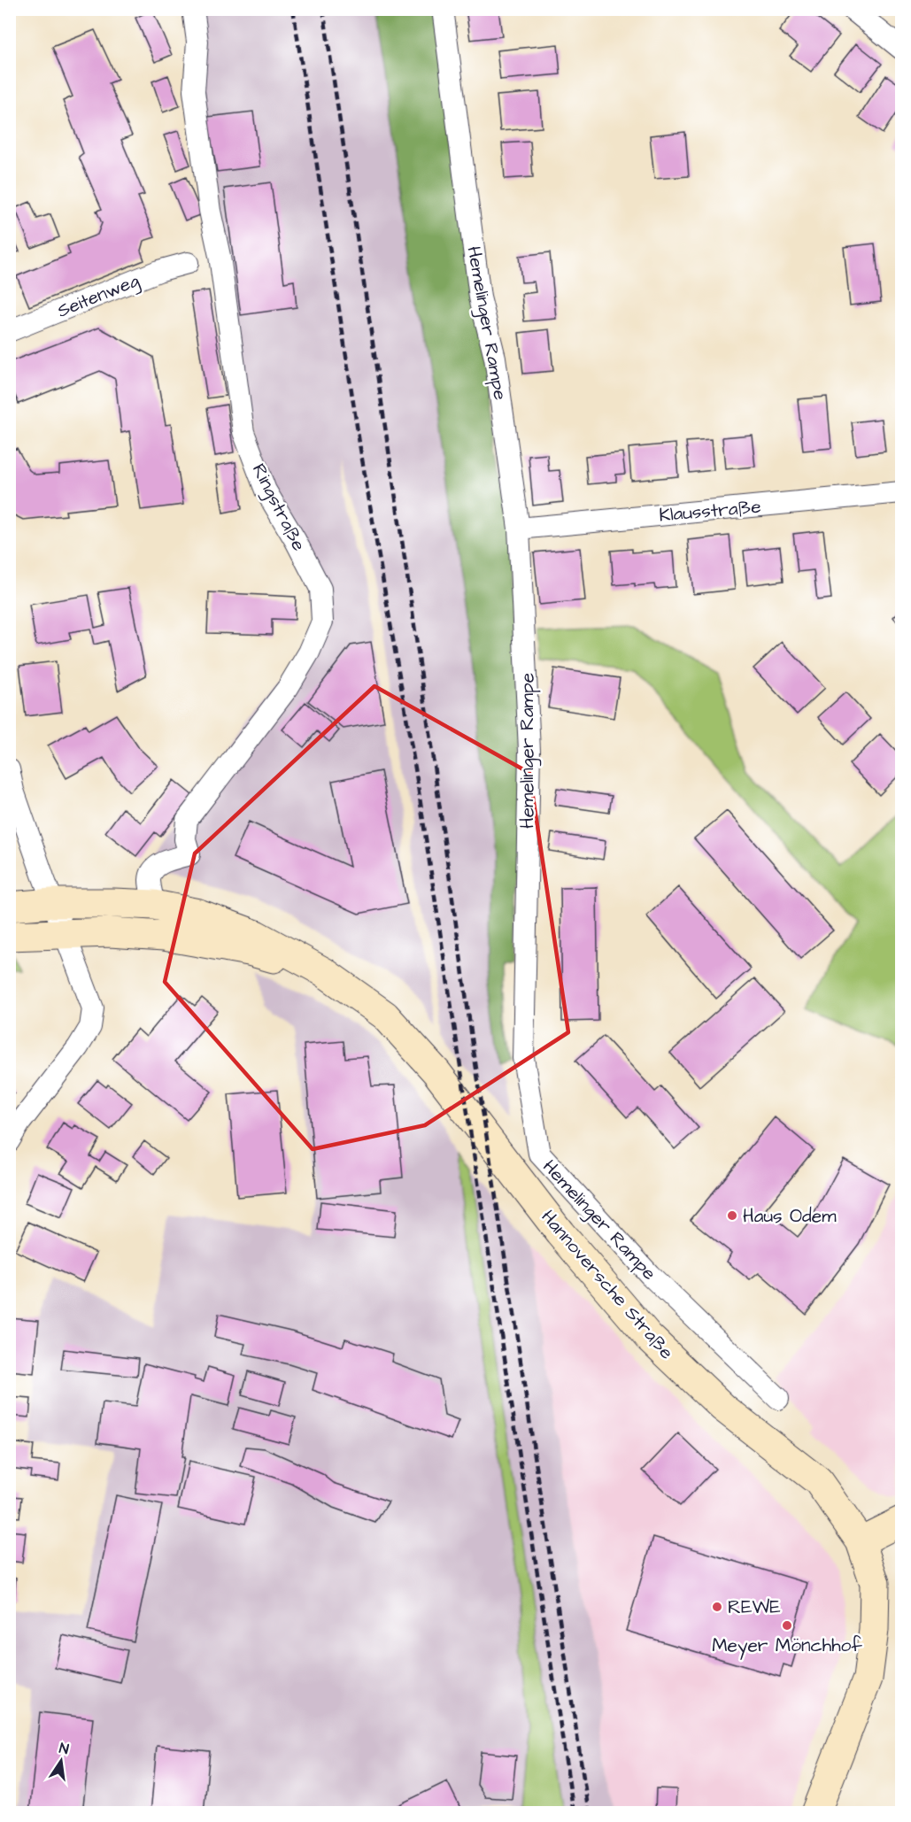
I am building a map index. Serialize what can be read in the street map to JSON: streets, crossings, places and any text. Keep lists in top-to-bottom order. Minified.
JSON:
{"streets":{"main road":["Hannoversche Straße"],"street":["Seitenweg","Hemelinger Rampe","Ringstraße","Klausstraße"]},"crossings":[["Hemelinger Rampe","Klausstraße"],["Ringstraße","Hannoversche Straße"]],"places":["Haus Odem","REWE","Meyer Mönchhof"],"north":"top"}
